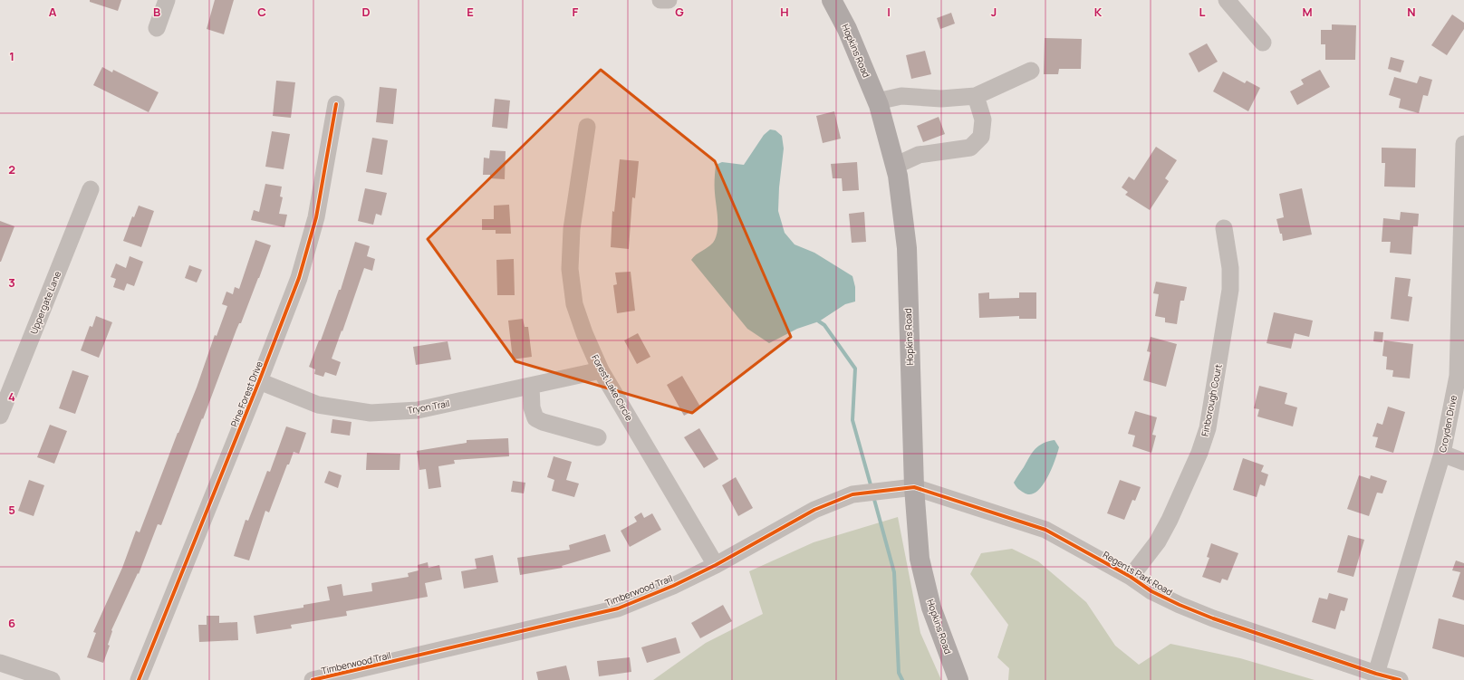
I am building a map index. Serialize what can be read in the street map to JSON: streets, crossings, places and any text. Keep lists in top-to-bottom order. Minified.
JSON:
{"streets":{"main road":["Hopkins Road"],"street":["Uppergate Lane","Forest Lake Circle","Pine Forest Drive","Finborough Court","Tryon Trail","Croyden Drive","Regents Park Road","Timberwood Trail"]},"crossings":[["Hopkins Road","Regents Park Road"],["Hopkins Road","Timberwood Trail"],["Forest Lake Circle","Tryon Trail"],["Forest Lake Circle","Timberwood Trail"],["Pine Forest Drive","Tryon Trail"],["Finborough Court","Regents Park Road"],["Croyden Drive","Regents Park Road"],["Regents Park Road","Timberwood Trail"]],"grid":{"columns":["A","B","C","D","E","F","G","H","I","J","K","L","M","N"],"rows":["1","2","3","4","5","6"]}}
